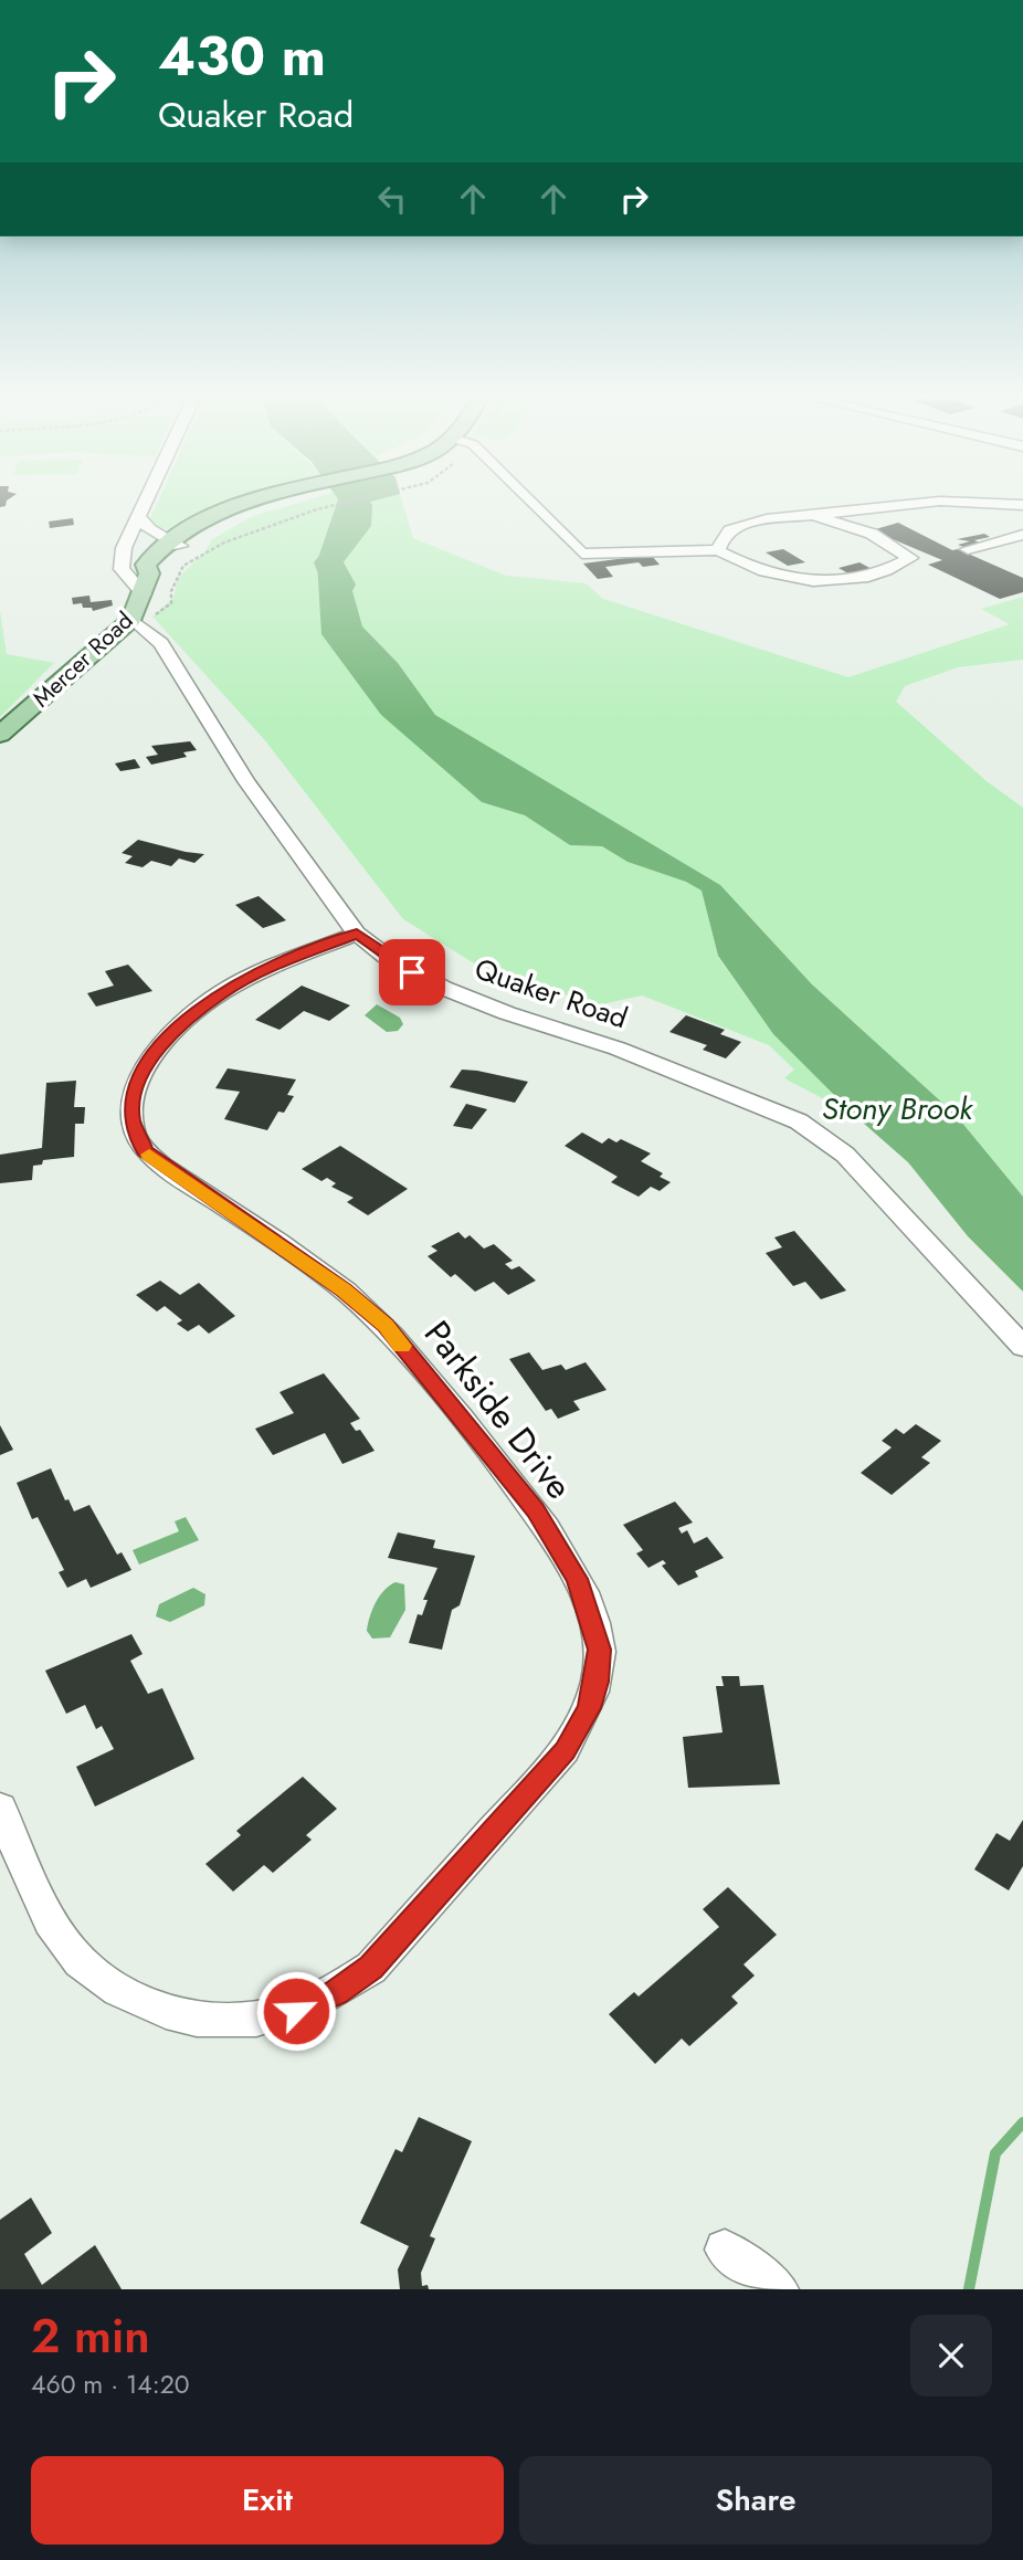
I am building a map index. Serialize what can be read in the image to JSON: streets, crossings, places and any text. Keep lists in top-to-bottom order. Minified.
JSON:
{"streets":{"main road":["Mercer Road"],"street":["Quaker Road","Parkside Drive"]},"crossings":[["Mercer Road","Quaker Road"],["Quaker Road","Parkside Drive"]],"water":["Stony Brook"],"page":{"turn":["430 m","Quaker Road"],"heading":["2 min","460 m · 14:20"],"buttons":["Exit","Share"]}}
